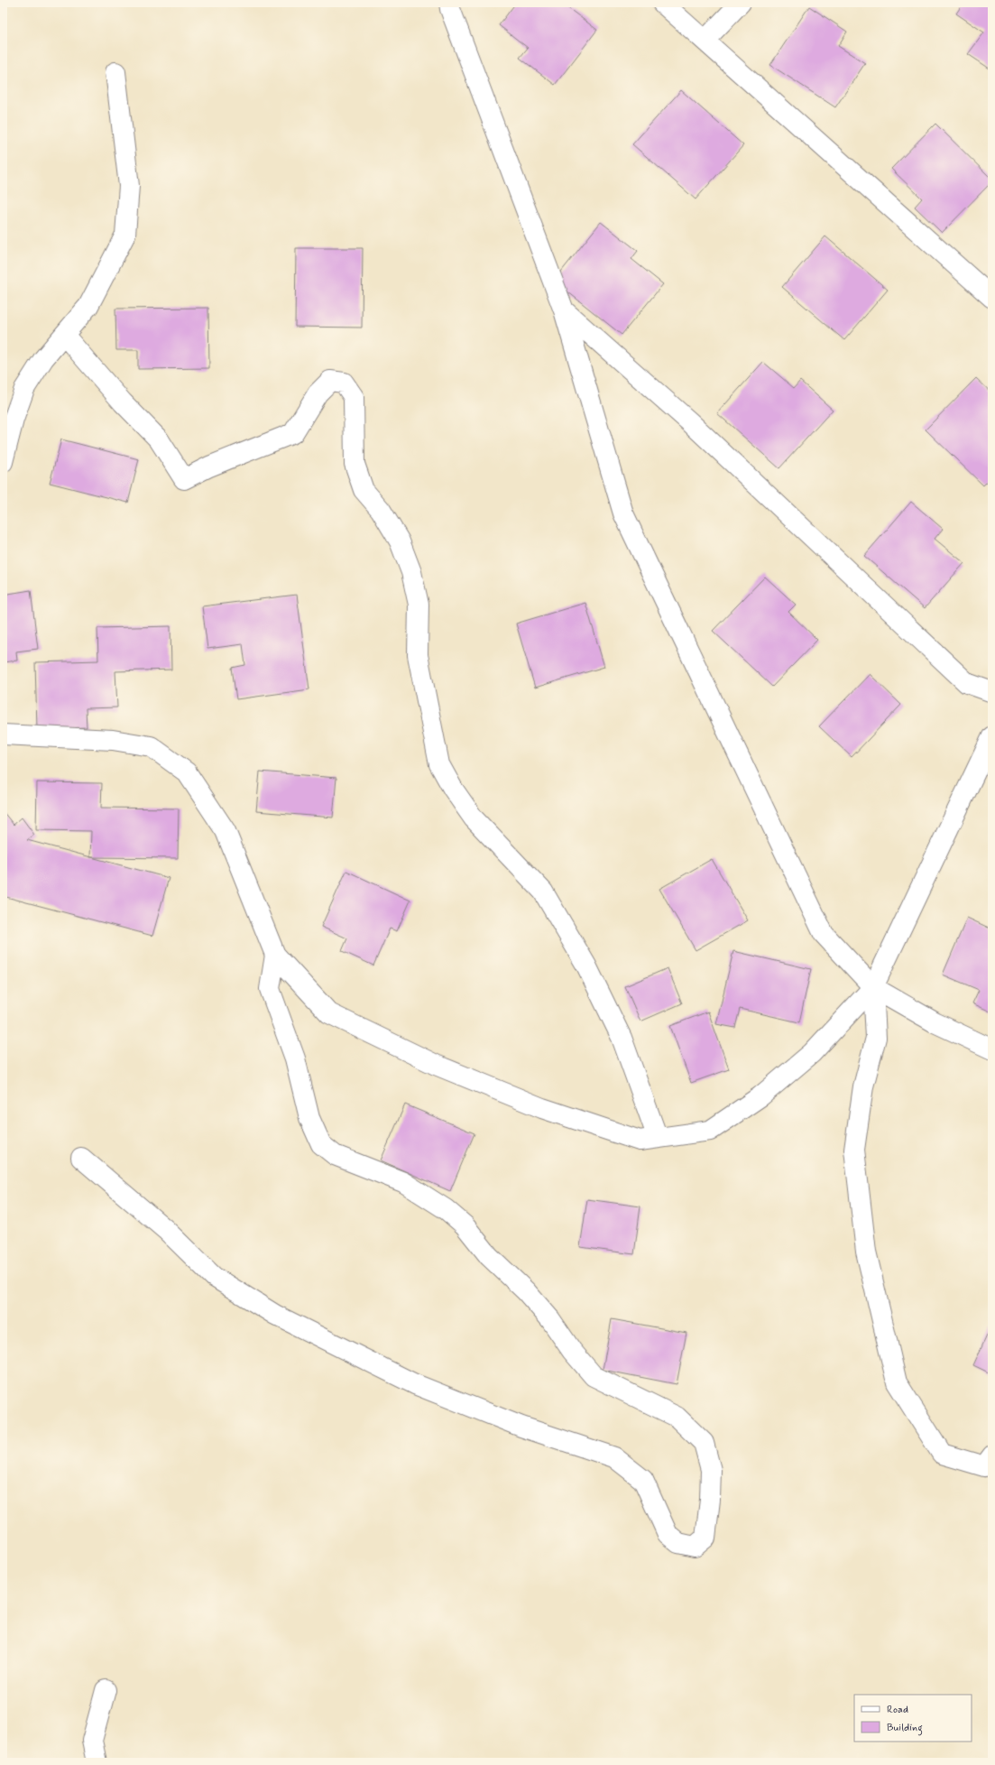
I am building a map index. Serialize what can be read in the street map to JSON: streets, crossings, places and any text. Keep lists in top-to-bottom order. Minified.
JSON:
{"legend":["Road","Building"]}
